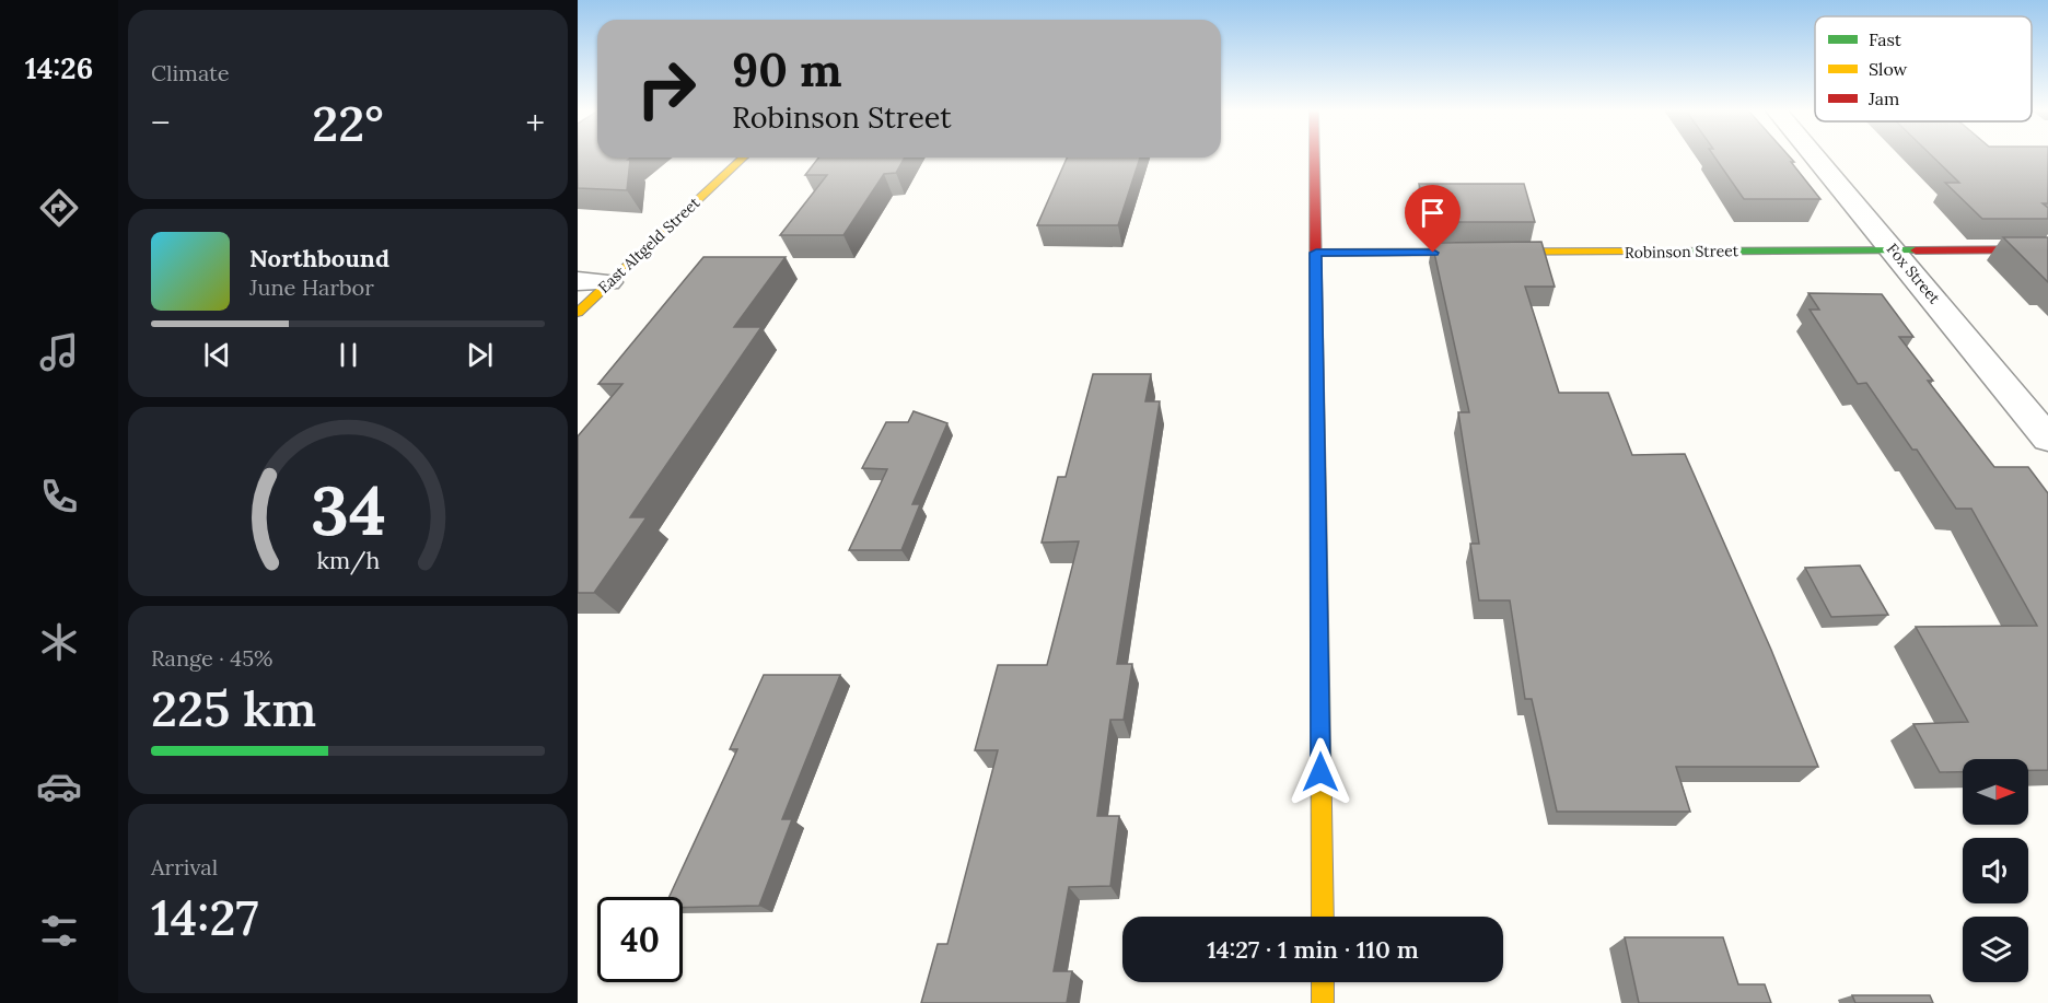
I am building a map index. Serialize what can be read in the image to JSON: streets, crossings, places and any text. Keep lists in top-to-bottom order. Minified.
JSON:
{"streets":{"street":["East Altgeld Street","Robinson Street","Fox Street"]},"crossings":[["Robinson Street","Fox Street"]],"legend":["Fast","Slow","Jam"],"north":"right","page":{"tabs":"14:26","tile":["Climate",["Range · 45%","225 km"],["Arrival","14:27"]],"turn":["90 m","Robinson Street"],"heat":["−","22°","+"],"song":["Northbound","June Harbor"],"limit":"40","trip":"14:27 · 1 min · 110 m","gauge":["34","km/h"]}}
